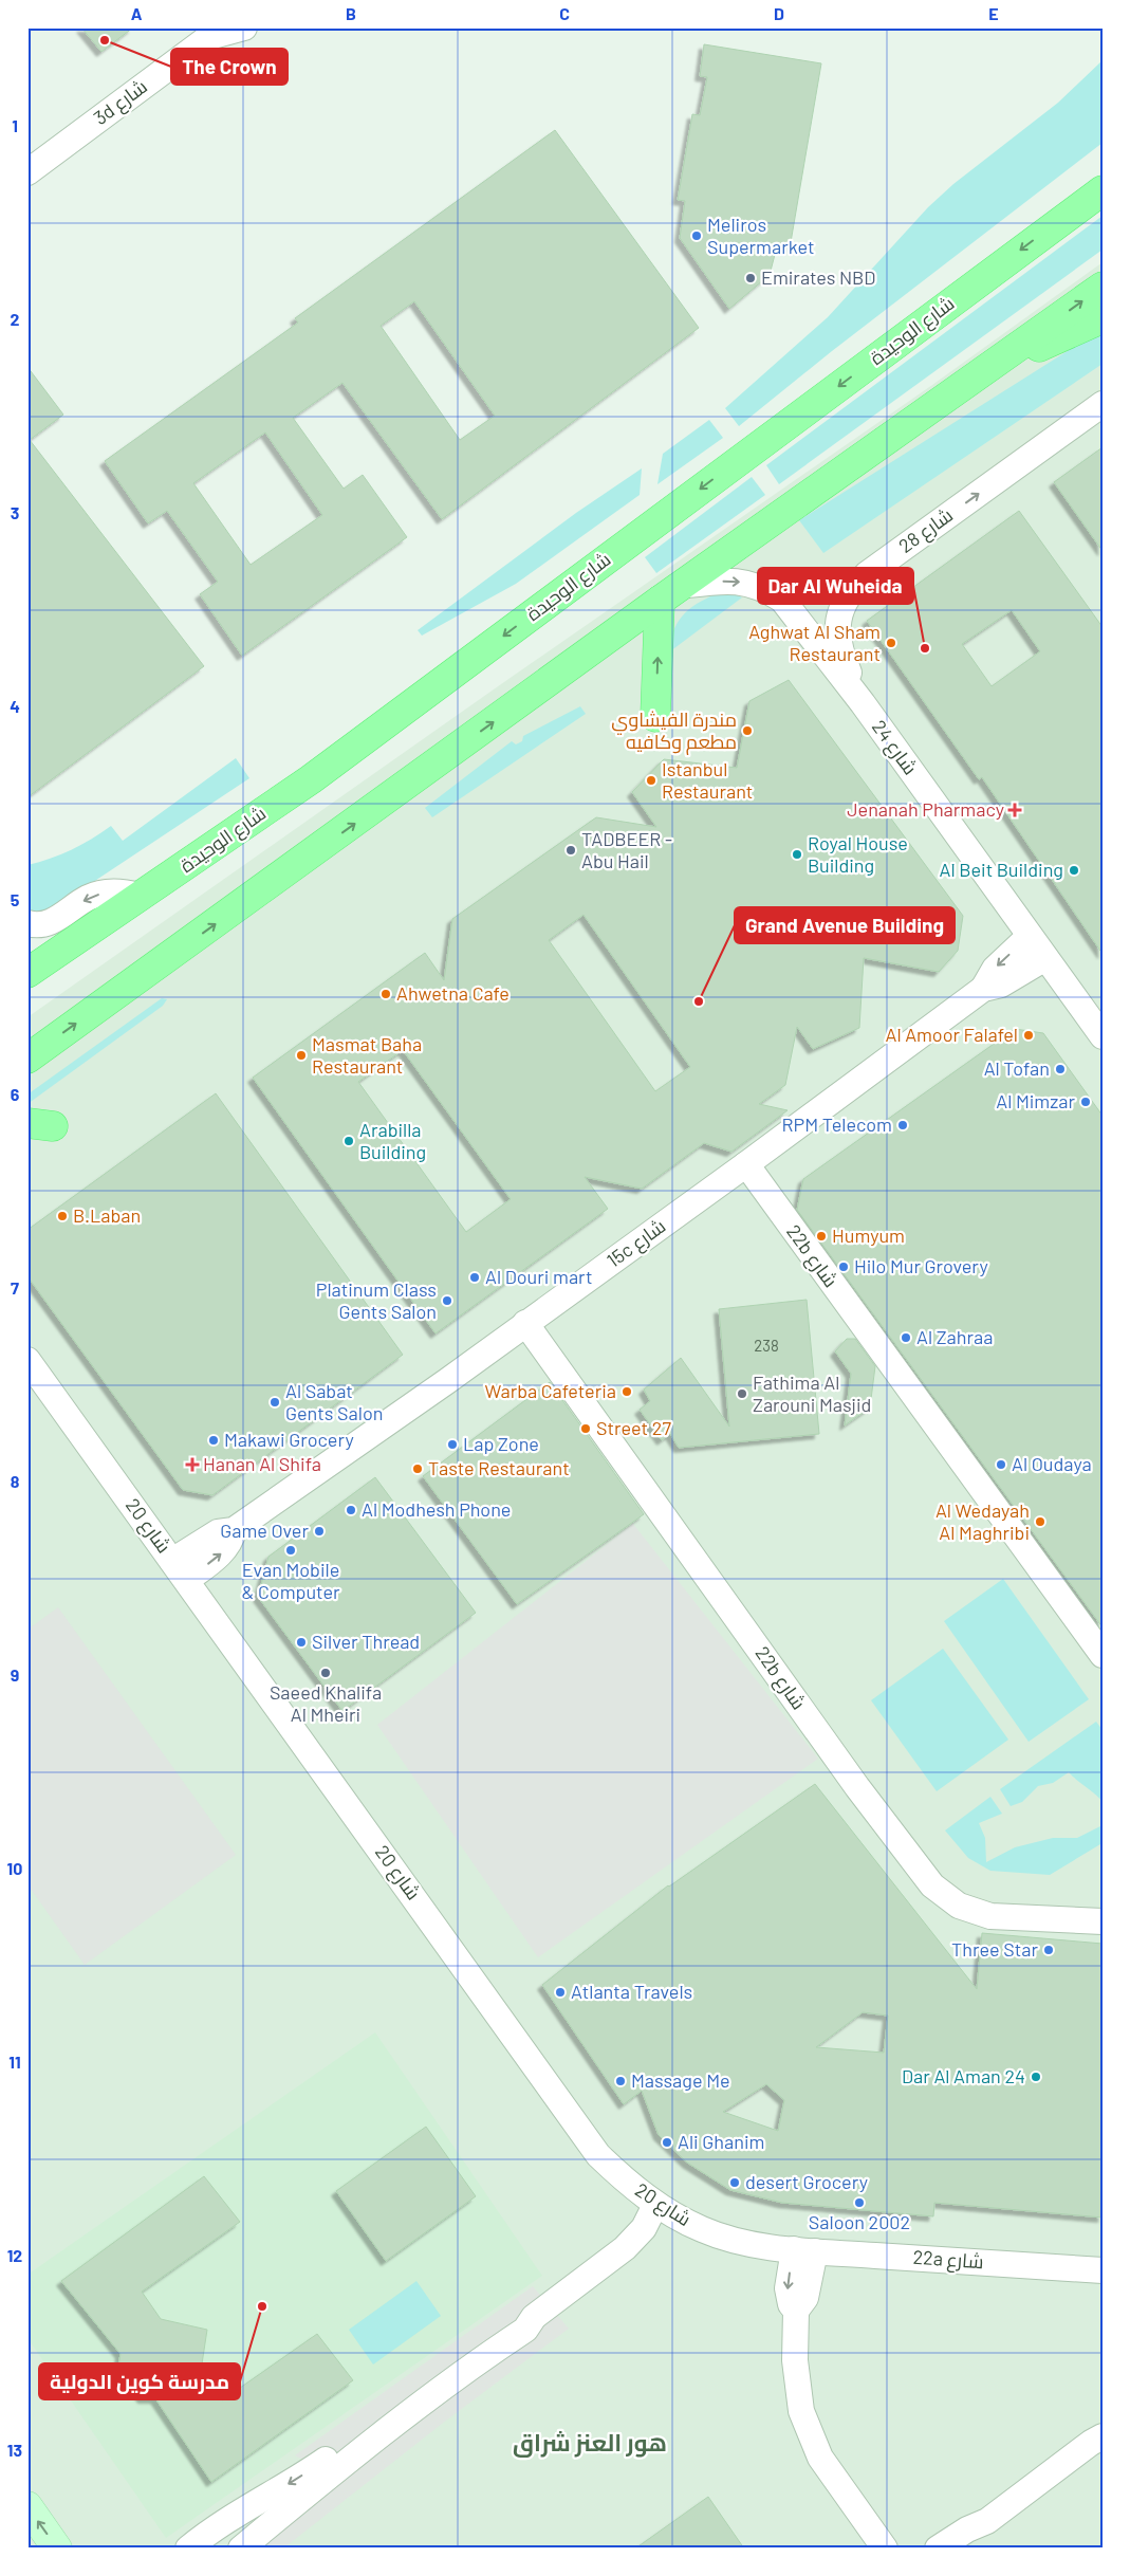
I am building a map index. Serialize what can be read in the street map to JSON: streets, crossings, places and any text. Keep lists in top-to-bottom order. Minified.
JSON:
{"streets":{"main road":["شارع الوحيدة"],"street":["3d شارع","شارع 28","شارع 24","15c شارع","22b شارع","شارع 20","22a شارع"]},"crossings":[["شارع 28","شارع 24"],["شارع 24","15c شارع"],["15c شارع","22b شارع"],["15c شارع","شارع 20"],["شارع 20","22a شارع"]],"one_way":["شارع 28"],"districts":["هور العنز شراق"],"places":{"other":["The Crown","Meliros Supermarket","Emirates NBD","Aghwat Al Sham Restaurant","Dar Al Wuheida","مندرة الفيشاوي مطعم وكافيه","Istanbul Restaurant","TADBEER - Abu Hail","Royal House Building","Al Beit Building","Ahwetna Cafe","Grand Avenue Building","Al Amoor Falafel","Masmat Baha Restaurant","Al Tofan","Al Mimzar","RPM Telecom","Arabilla Building","B.Laban","Humyum","Hilo Mur Grovery","Al Douri mart","Platinum Class Gents Salon","Al Zahraa","Warba Cafeteria","Fathima Al Zarouni Masjid","Al Sabat Gents Salon","Street 27","Makawi Grocery","Lap Zone","Al Oudaya","Taste Restaurant","Al Modhesh Phone","Al Wedayah Al Maghribi","Game Over","Evan Mobile & Computer","Silver Thread","Saeed Khalifa Al Mheiri","Three Star","Atlanta Travels","Dar Al Aman 24","Massage Me","Ali Ghanim","desert Grocery","Saloon 2002","مدرسة كوين الدولية"],"health":["Jenanah Pharmacy","Hanan Al Shifa"]},"house_numbers":["238"],"grid":{"columns":["A","B","C","D","E"],"rows":["1","2","3","4","5","6","7","8","9","10","11","12","13"]}}
